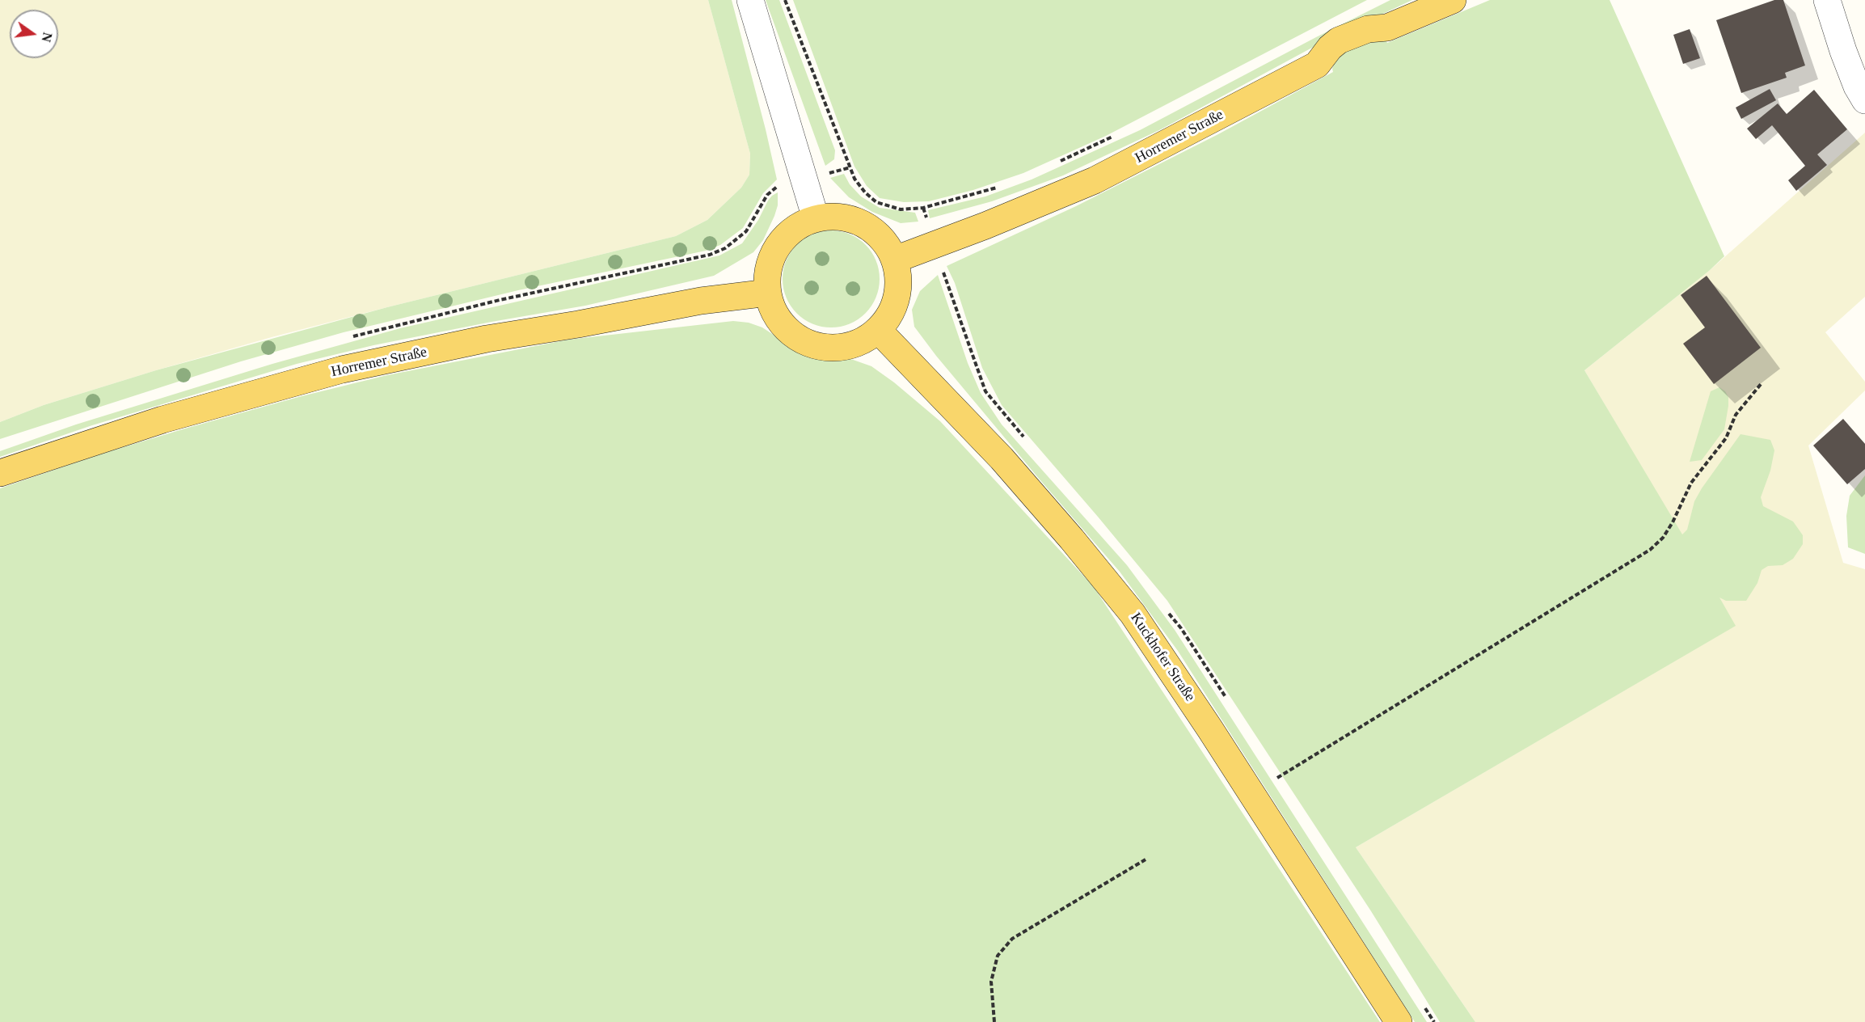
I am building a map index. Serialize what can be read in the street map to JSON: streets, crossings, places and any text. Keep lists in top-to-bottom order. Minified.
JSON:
{"streets":{"main road":["Horremer Straße","Kuckhofer Straße"]},"crossings":[["Horremer Straße","Kuckhofer Straße"]],"north":"right"}
